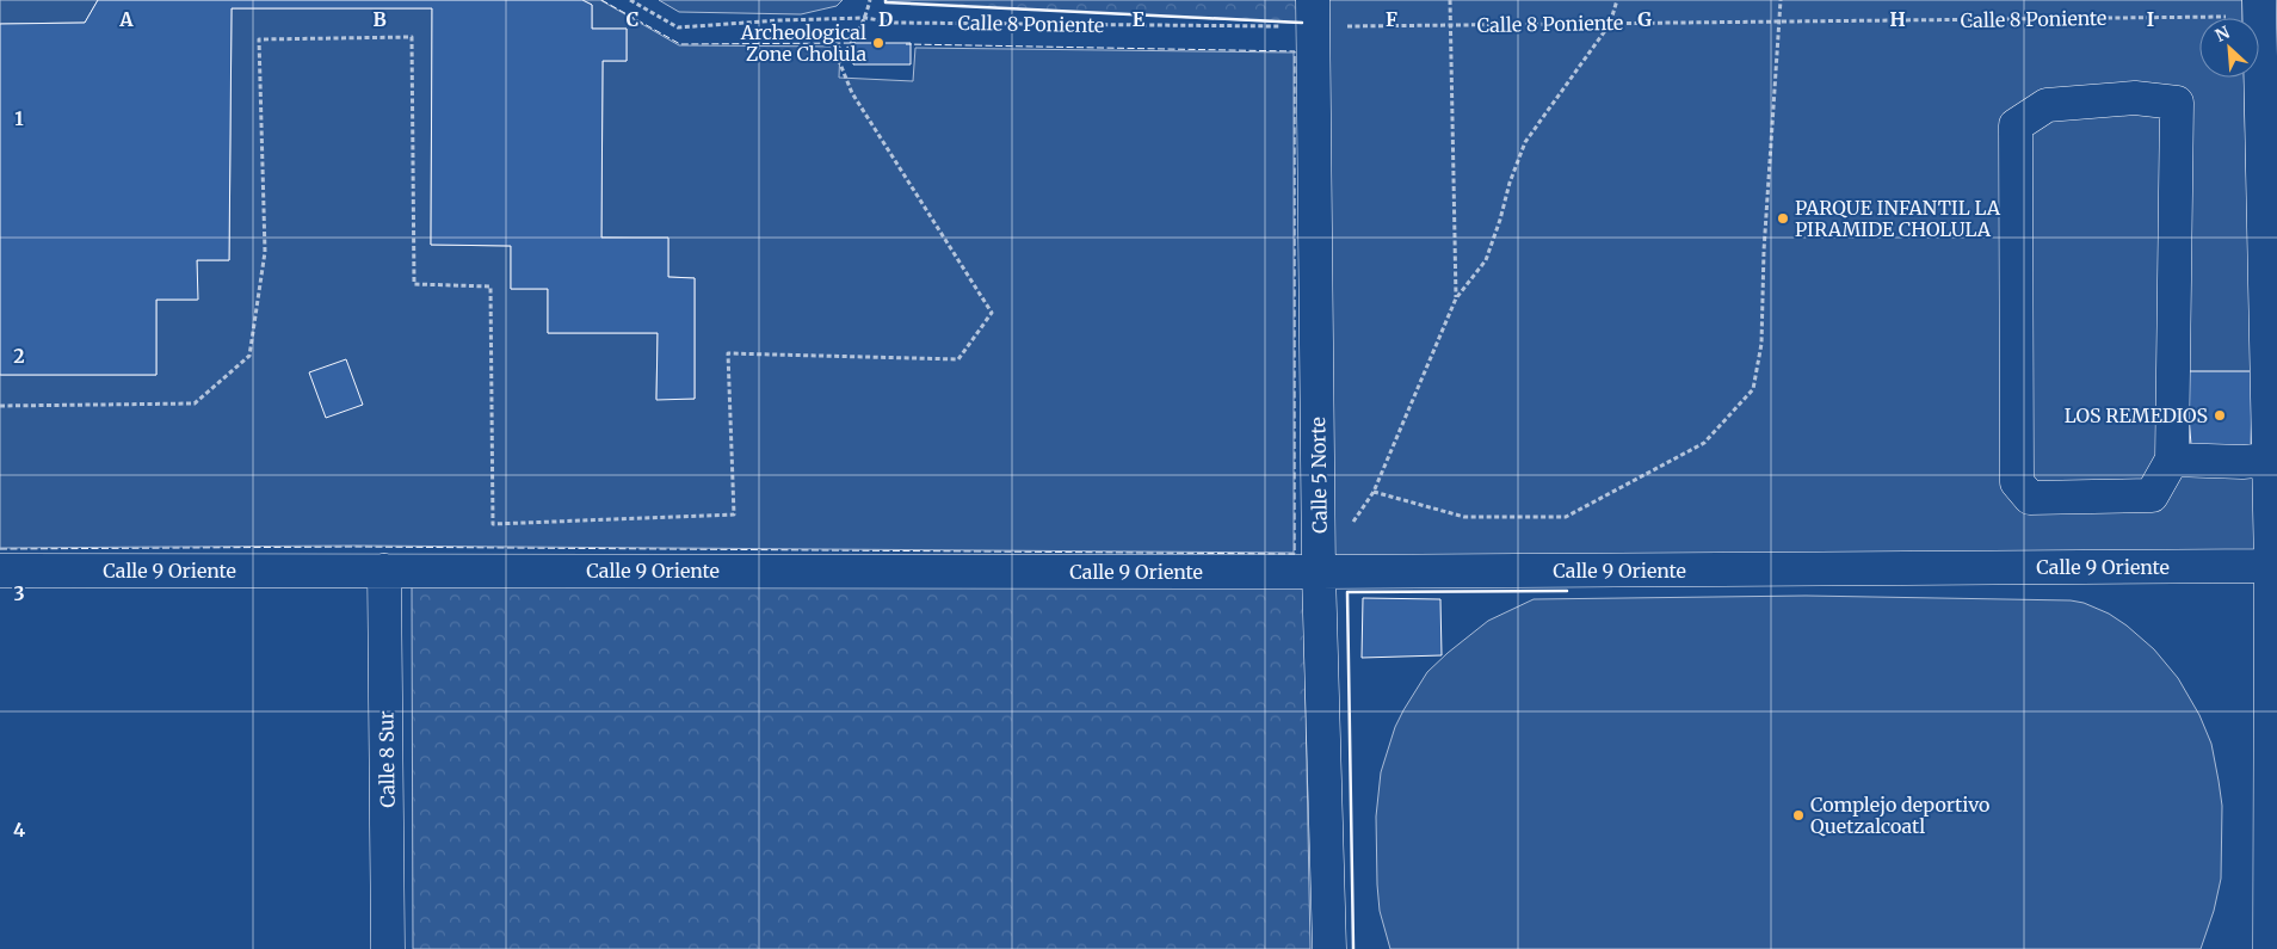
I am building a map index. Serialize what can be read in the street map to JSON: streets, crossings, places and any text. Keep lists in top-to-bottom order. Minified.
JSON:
{"streets":{"street":["Calle 5 Norte","Calle 9 Oriente","Calle 8 Sur"],"path":["Calle 8 Poniente"]},"crossings":[["Calle 8 Poniente","Calle 5 Norte"],["Calle 5 Norte","Calle 9 Oriente"],["Calle 9 Oriente","Calle 8 Sur"]],"places":["Archeological Zone Cholula","PARQUE INFANTIL LA PIRAMIDE CHOLULA","LOS REMEDIOS","Complejo deportivo Quetzalcoatl"],"north":"top left","grid":{"columns":["A","B","C","D","E","F","G","H","I"],"rows":["1","2","3","4"]}}
